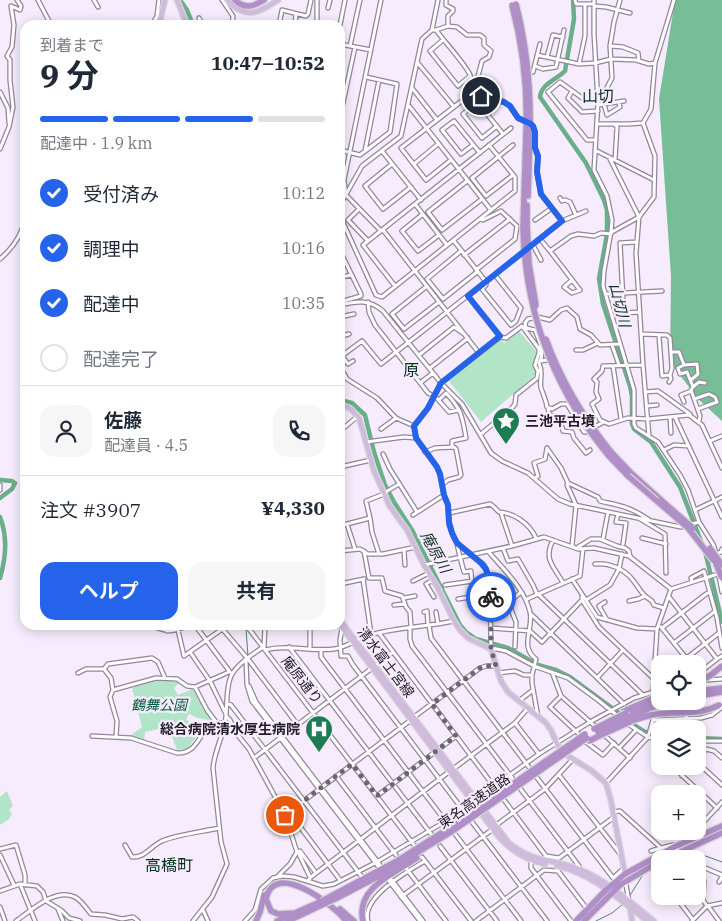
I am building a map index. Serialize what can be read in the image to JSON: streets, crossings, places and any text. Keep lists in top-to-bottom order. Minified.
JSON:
{"streets":{"highway":["東名高速道路"],"main road":["清水富士宮線"],"street":["庵原通り"]},"districts":["山切","原","高橋町"],"water":["山切川","庵原川"],"parks":["鶴舞公園"],"places":{"place":["三池平古墳"],"hospital":["総合病院清水厚生病院"]},"page":{"heading":["9 分","到着まで","10:47–10:52"],"panel":["佐藤","配達員 · 4.5","注文 #3907","¥4,330"],"bar":"配達中 · 1.9 km","list":[["受付済み","10:12"],["調理中","10:16"],["配達中","10:35"],"配達完了"],"buttons":["ヘルプ","共有"],"map_buttons":["+","−"]}}
